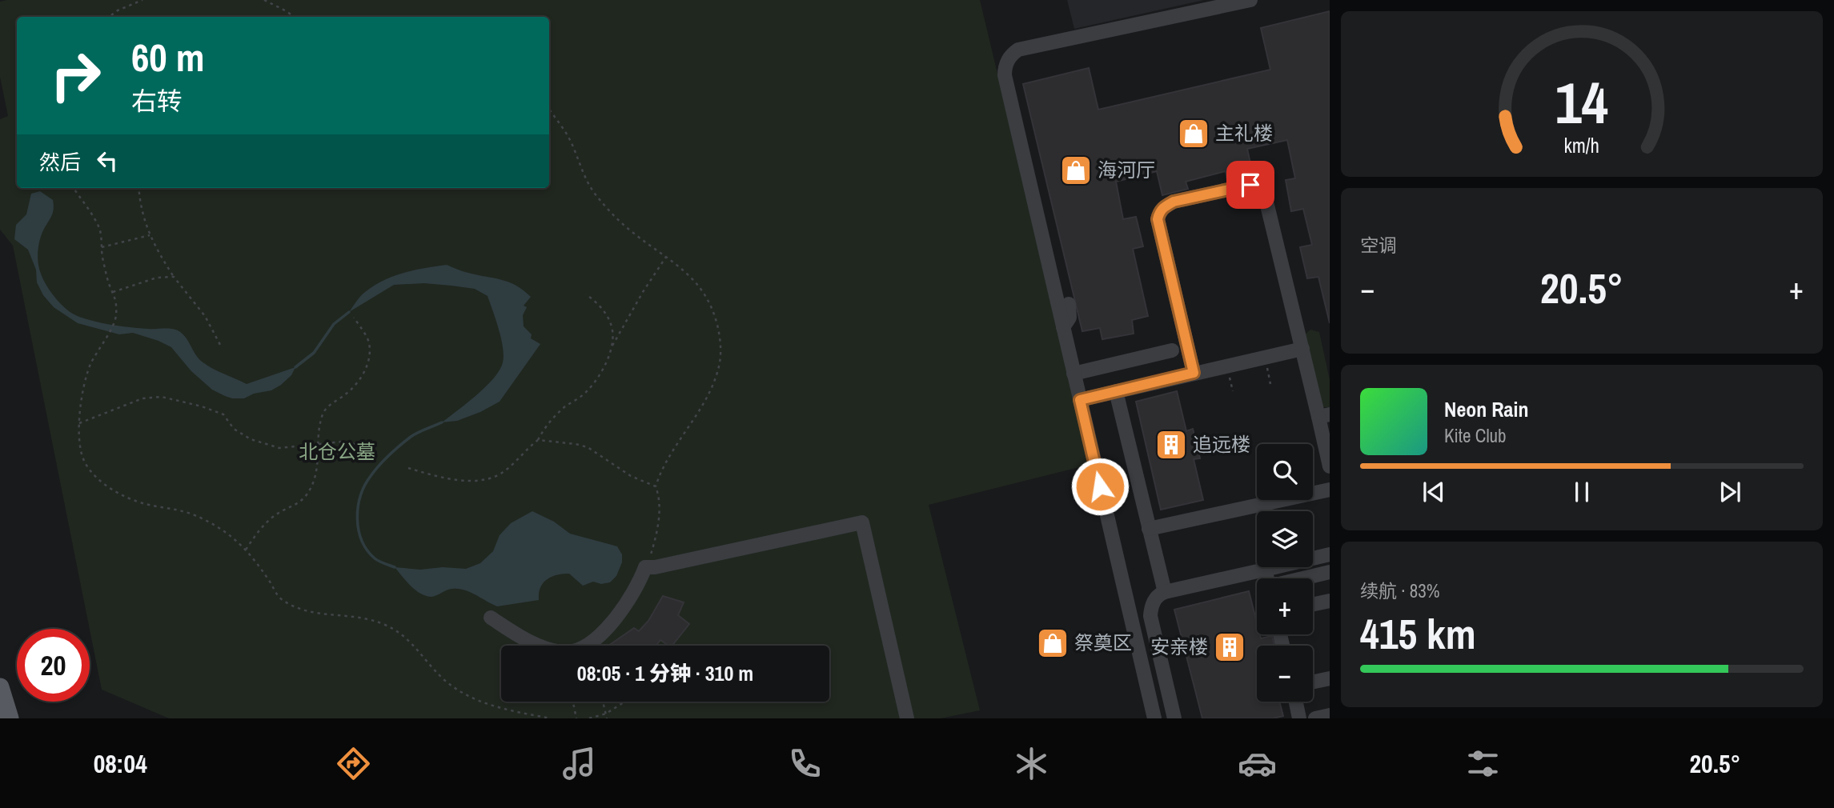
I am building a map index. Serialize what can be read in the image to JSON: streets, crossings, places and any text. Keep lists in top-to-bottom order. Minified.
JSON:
{"parks":["北仓公墓"],"places":{"shop":["主礼楼","海河厅","祭奠区"],"building":["追远楼","安亲楼"]},"page":{"turn":["60 m","右转"],"then":"然后","tile":["空调",["续航 · 83%","415 km"]],"heat":["−","20.5°","+"],"song":["Neon Rain","Kite Club"],"map_buttons":["+","−"],"limit":"20","trip":"08:05 · 1 分钟 · 310 m","tabs":["08:04","20.5°"],"gauge":["14","km/h"]}}
